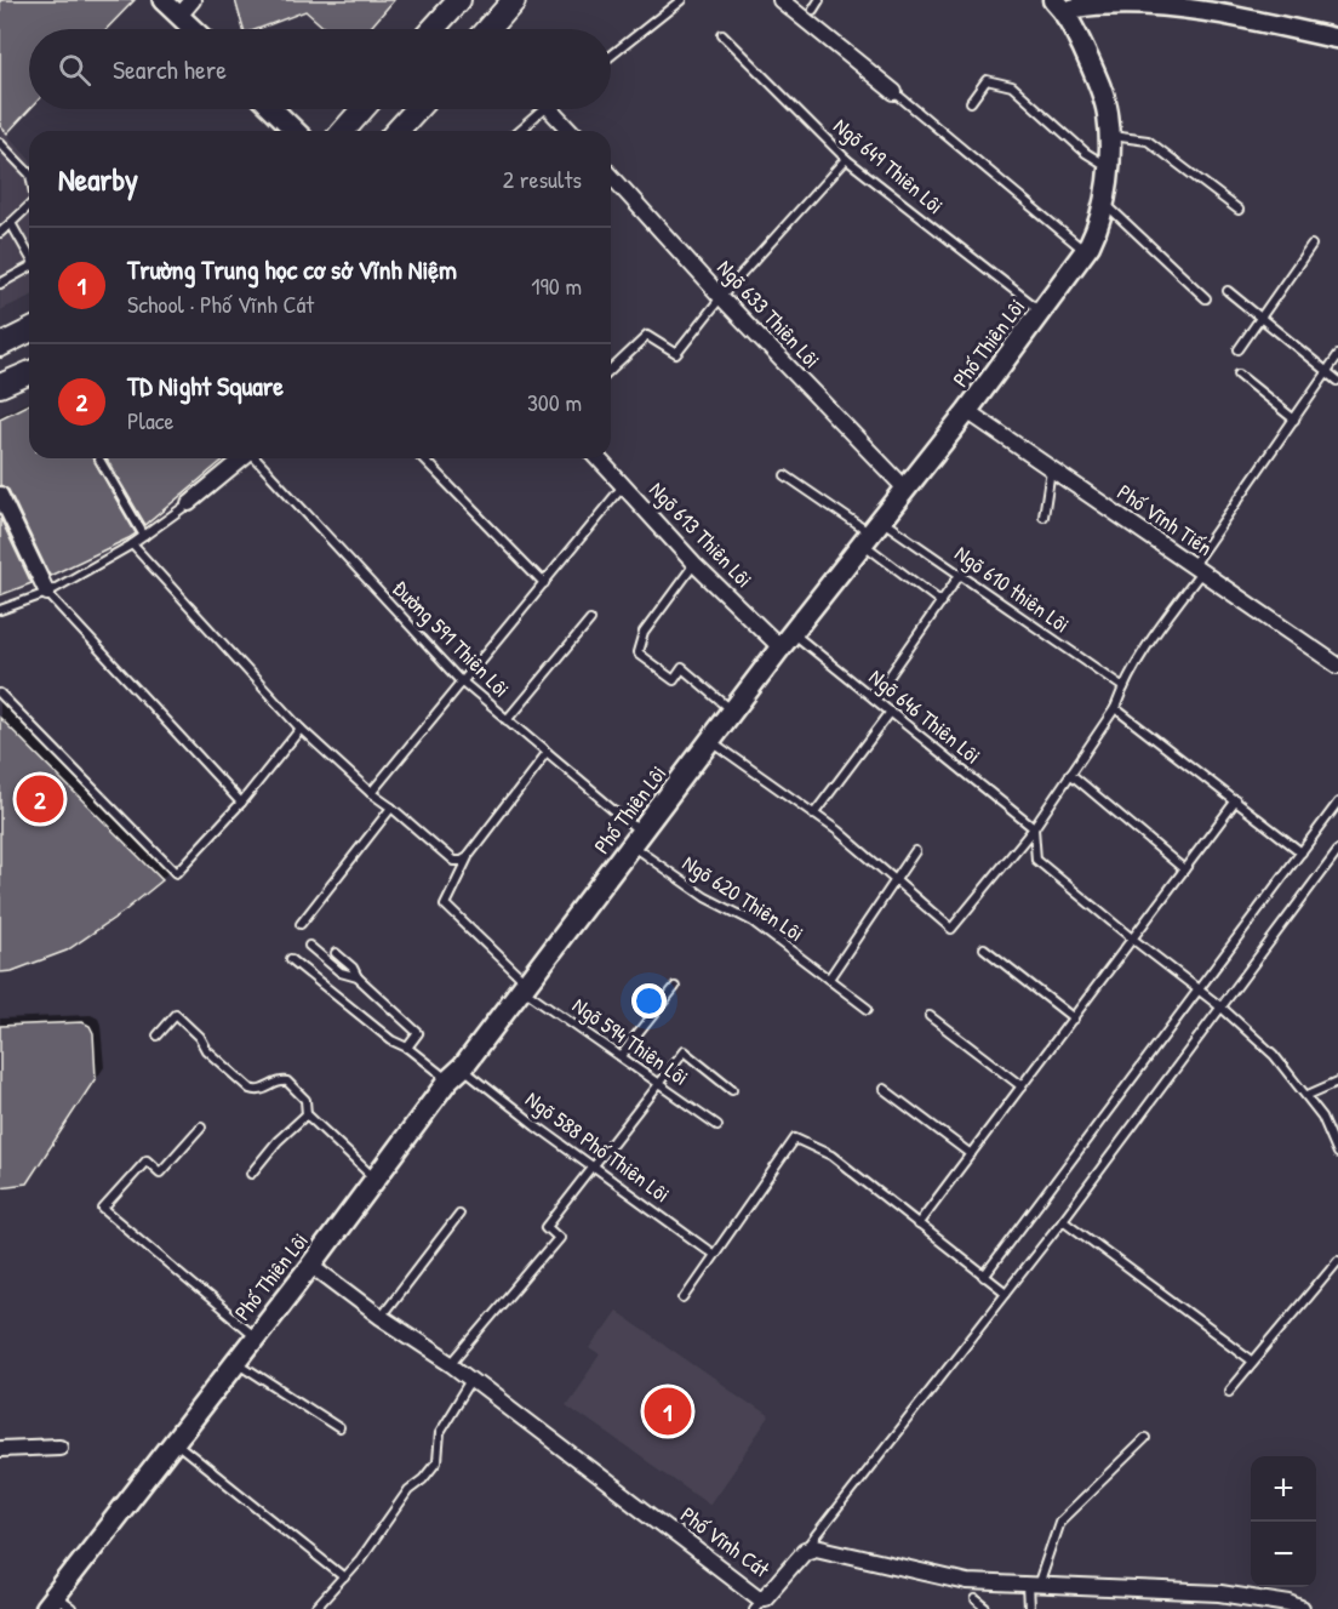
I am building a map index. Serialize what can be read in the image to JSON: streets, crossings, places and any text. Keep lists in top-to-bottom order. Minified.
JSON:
{"streets":{"main road":["Phố Thiên Lôi"],"street":["Ngõ 633 Thiên Lôi","Phố Vĩnh Tiến","Ngõ 613 Thiên Lôi","Phố Vĩnh Cát"],"lane":["Ngõ 649 Thiên Lôi","Ngõ 610 thiên Lôi","Đường 591 Thiên Lôi","Ngõ 646 Thiên Lôi","Ngõ 620 Thiên Lôi","Ngõ 594 Thiên Lôi","Ngõ 588 Phố Thiên Lôi"]},"crossings":[["Ngõ 649 Thiên Lôi","Phố Thiên Lôi"],["Ngõ 633 Thiên Lôi","Phố Thiên Lôi"],["Phố Thiên Lôi","Phố Vĩnh Tiến"],["Phố Thiên Lôi","Ngõ 613 Thiên Lôi"],["Phố Thiên Lôi","Ngõ 610 thiên Lôi"],["Phố Thiên Lôi","Đường 591 Thiên Lôi"],["Phố Thiên Lôi","Ngõ 646 Thiên Lôi"],["Phố Thiên Lôi","Ngõ 620 Thiên Lôi"],["Phố Thiên Lôi","Ngõ 594 Thiên Lôi"],["Phố Thiên Lôi","Ngõ 588 Phố Thiên Lôi"],["Phố Thiên Lôi","Phố Vĩnh Cát"],["Ngõ 613 Thiên Lôi","Ngõ 646 Thiên Lôi"],["Đường 591 Thiên Lôi","Ngõ 620 Thiên Lôi"]],"page":{"search":"Search here","heading":["Nearby","2 results"],"list":[{"mark":"1","name":"Trường Trung học cơ sở Vĩnh Niệm","note":"School · Phố Vĩnh Cát","value":"190 m"},{"mark":"2","name":"TD Night Square","note":"Place","value":"300 m"}],"pins":["2","1"],"map_buttons":["+","−"]}}
